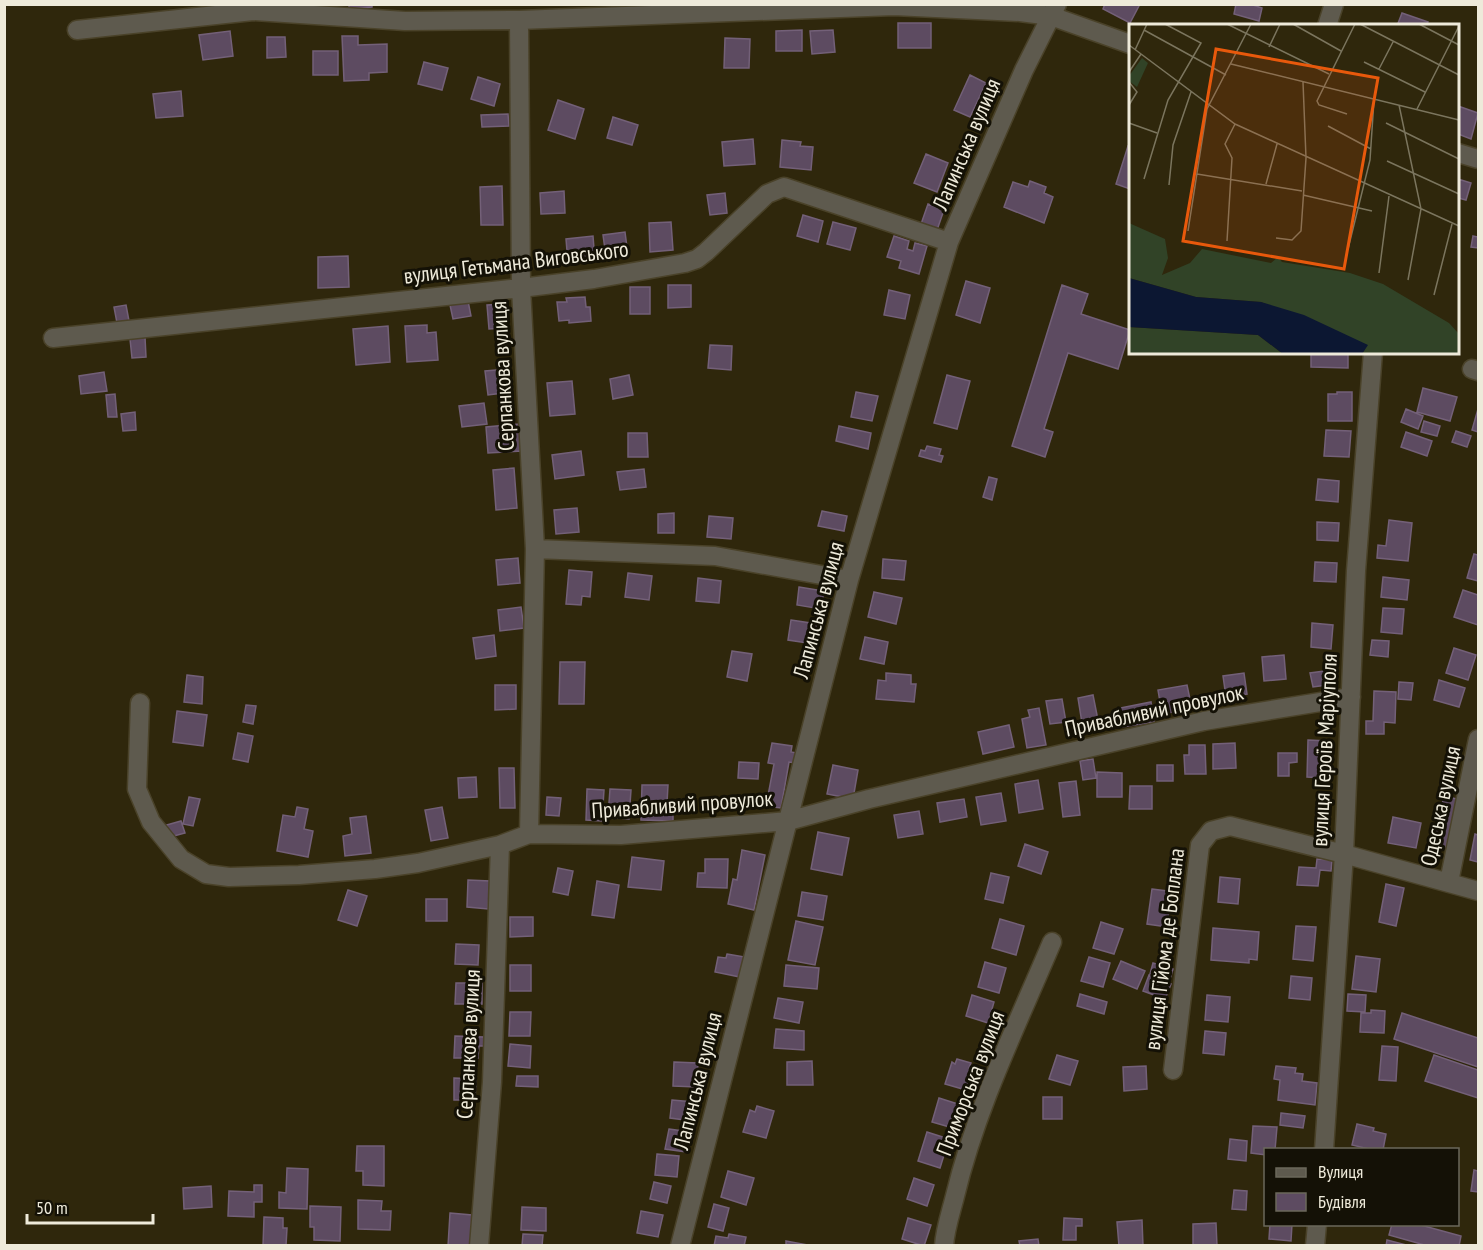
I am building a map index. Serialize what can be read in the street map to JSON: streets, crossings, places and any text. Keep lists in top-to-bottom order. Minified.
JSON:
{"streets":{"street":["Лапинська вулиця","вулиця Гетьмана Виговського","Серпанкова вулиця","Привабливий провулок","вулиця Героїв Маріуполя","Одеська вулиця","вулиця Гійома де Боплана","Приморська вулиця"]},"crossings":[["Лапинська вулиця","вулиця Гетьмана Виговського"],["Лапинська вулиця","Привабливий провулок"],["вулиця Гетьмана Виговського","Серпанкова вулиця"],["Серпанкова вулиця","Привабливий провулок"],["Привабливий провулок","вулиця Героїв Маріуполя"],["вулиця Героїв Маріуполя","вулиця Гійома де Боплана"],["Одеська вулиця","вулиця Гійома де Боплана"]],"legend":["Вулиця","Будівля"],"scale_bar":"50 m"}
